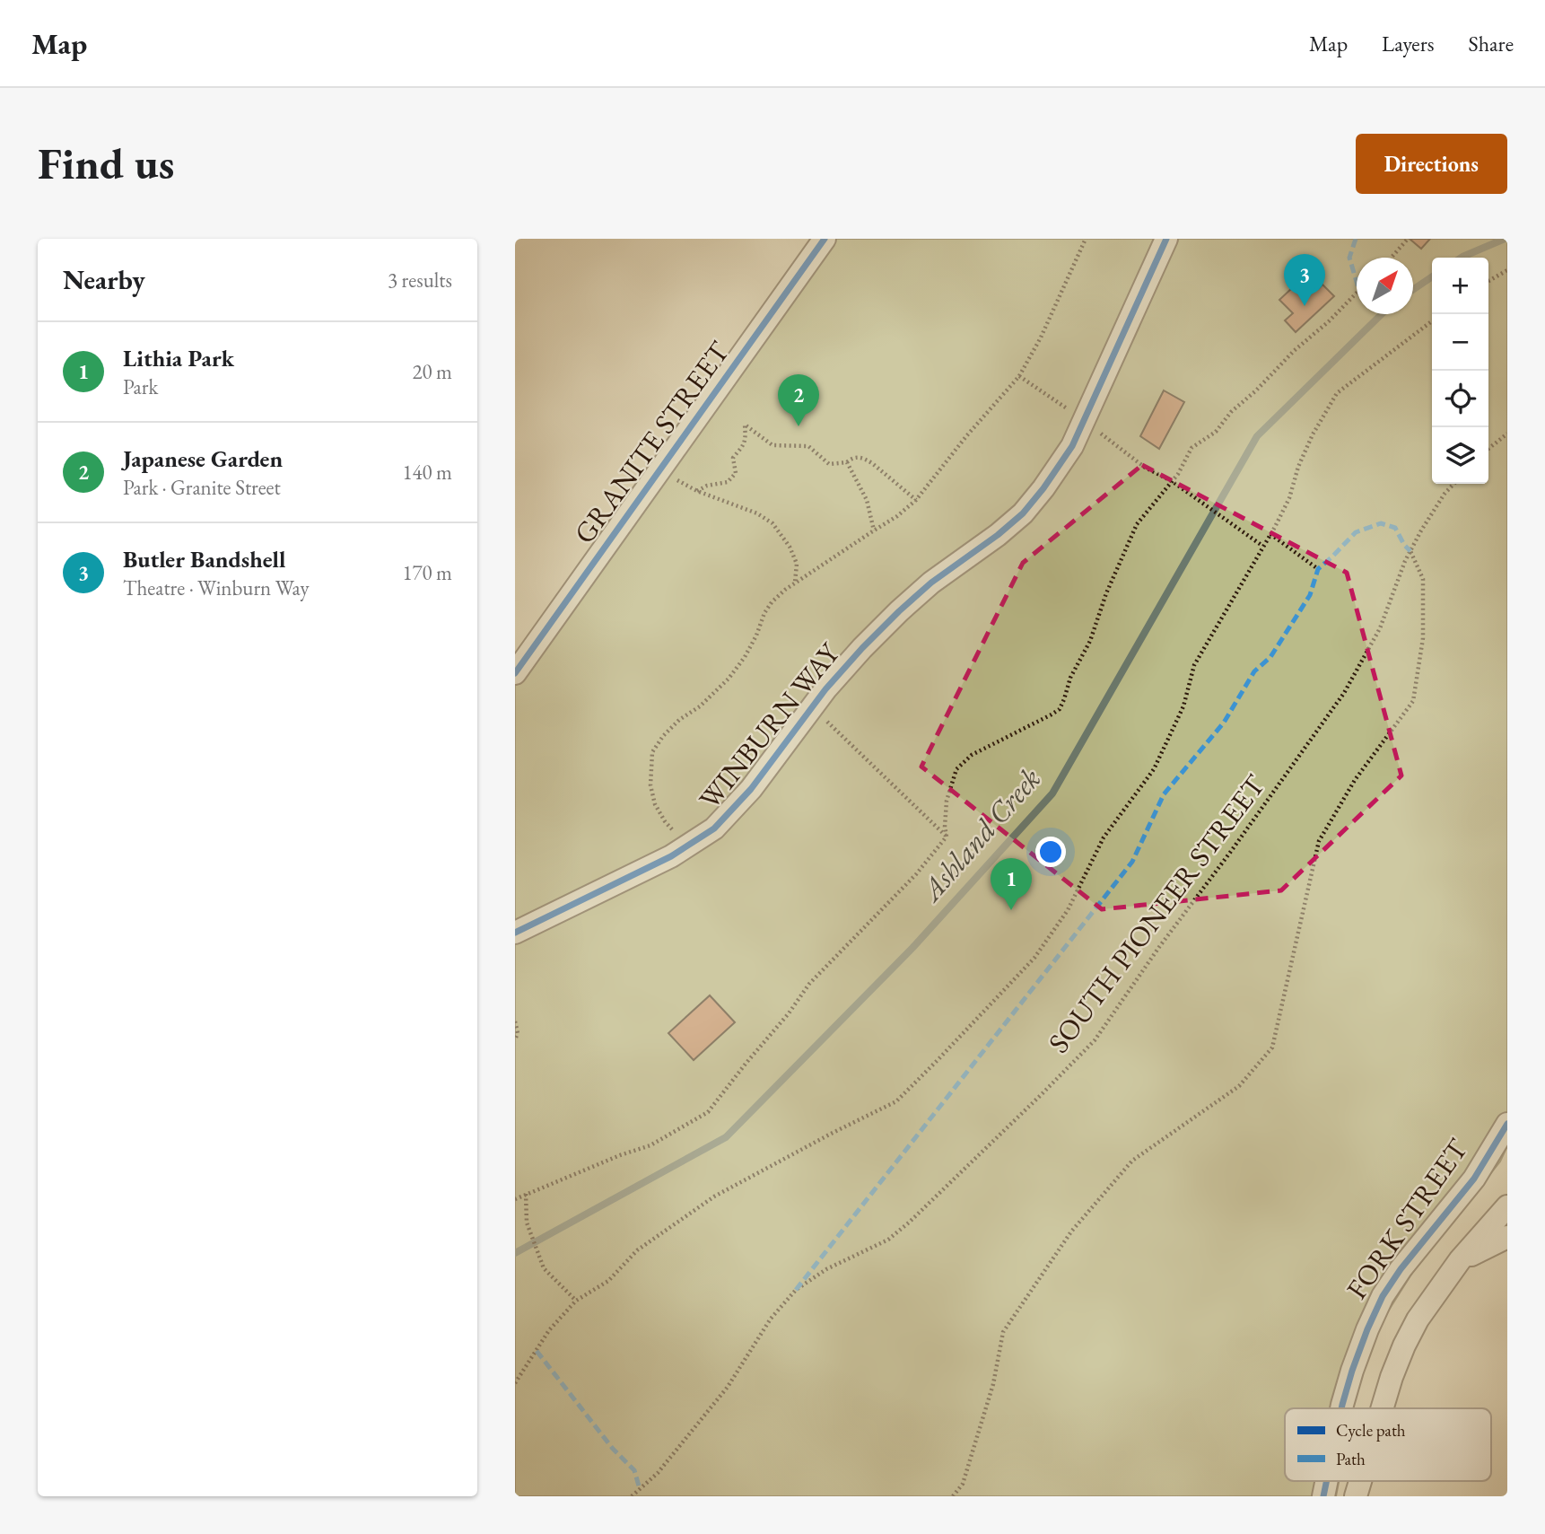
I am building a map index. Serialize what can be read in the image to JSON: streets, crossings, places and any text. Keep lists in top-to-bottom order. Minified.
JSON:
{"streets":{"street":["GRANITE STREET","WINBURN WAY","FORK STREET"],"path":["SOUTH PIONEER STREET"]},"water":["Ashland Creek"],"legend":["Cycle path","Path"],"north":"top right","page":{"header":"Map","nav":["Map","Layers","Share"],"buttons":"Directions","title":"Find us","heading":["Nearby","3 results"],"pins":["3","2","1"],"map_buttons":["+","−"],"list":[{"mark":"1","name":"Lithia Park","note":"Park","value":"20 m"},{"mark":"2","name":"Japanese Garden","note":"Park · Granite Street","value":"140 m"},{"mark":"3","name":"Butler Bandshell","note":"Theatre · Winburn Way","value":"170 m"}]}}
